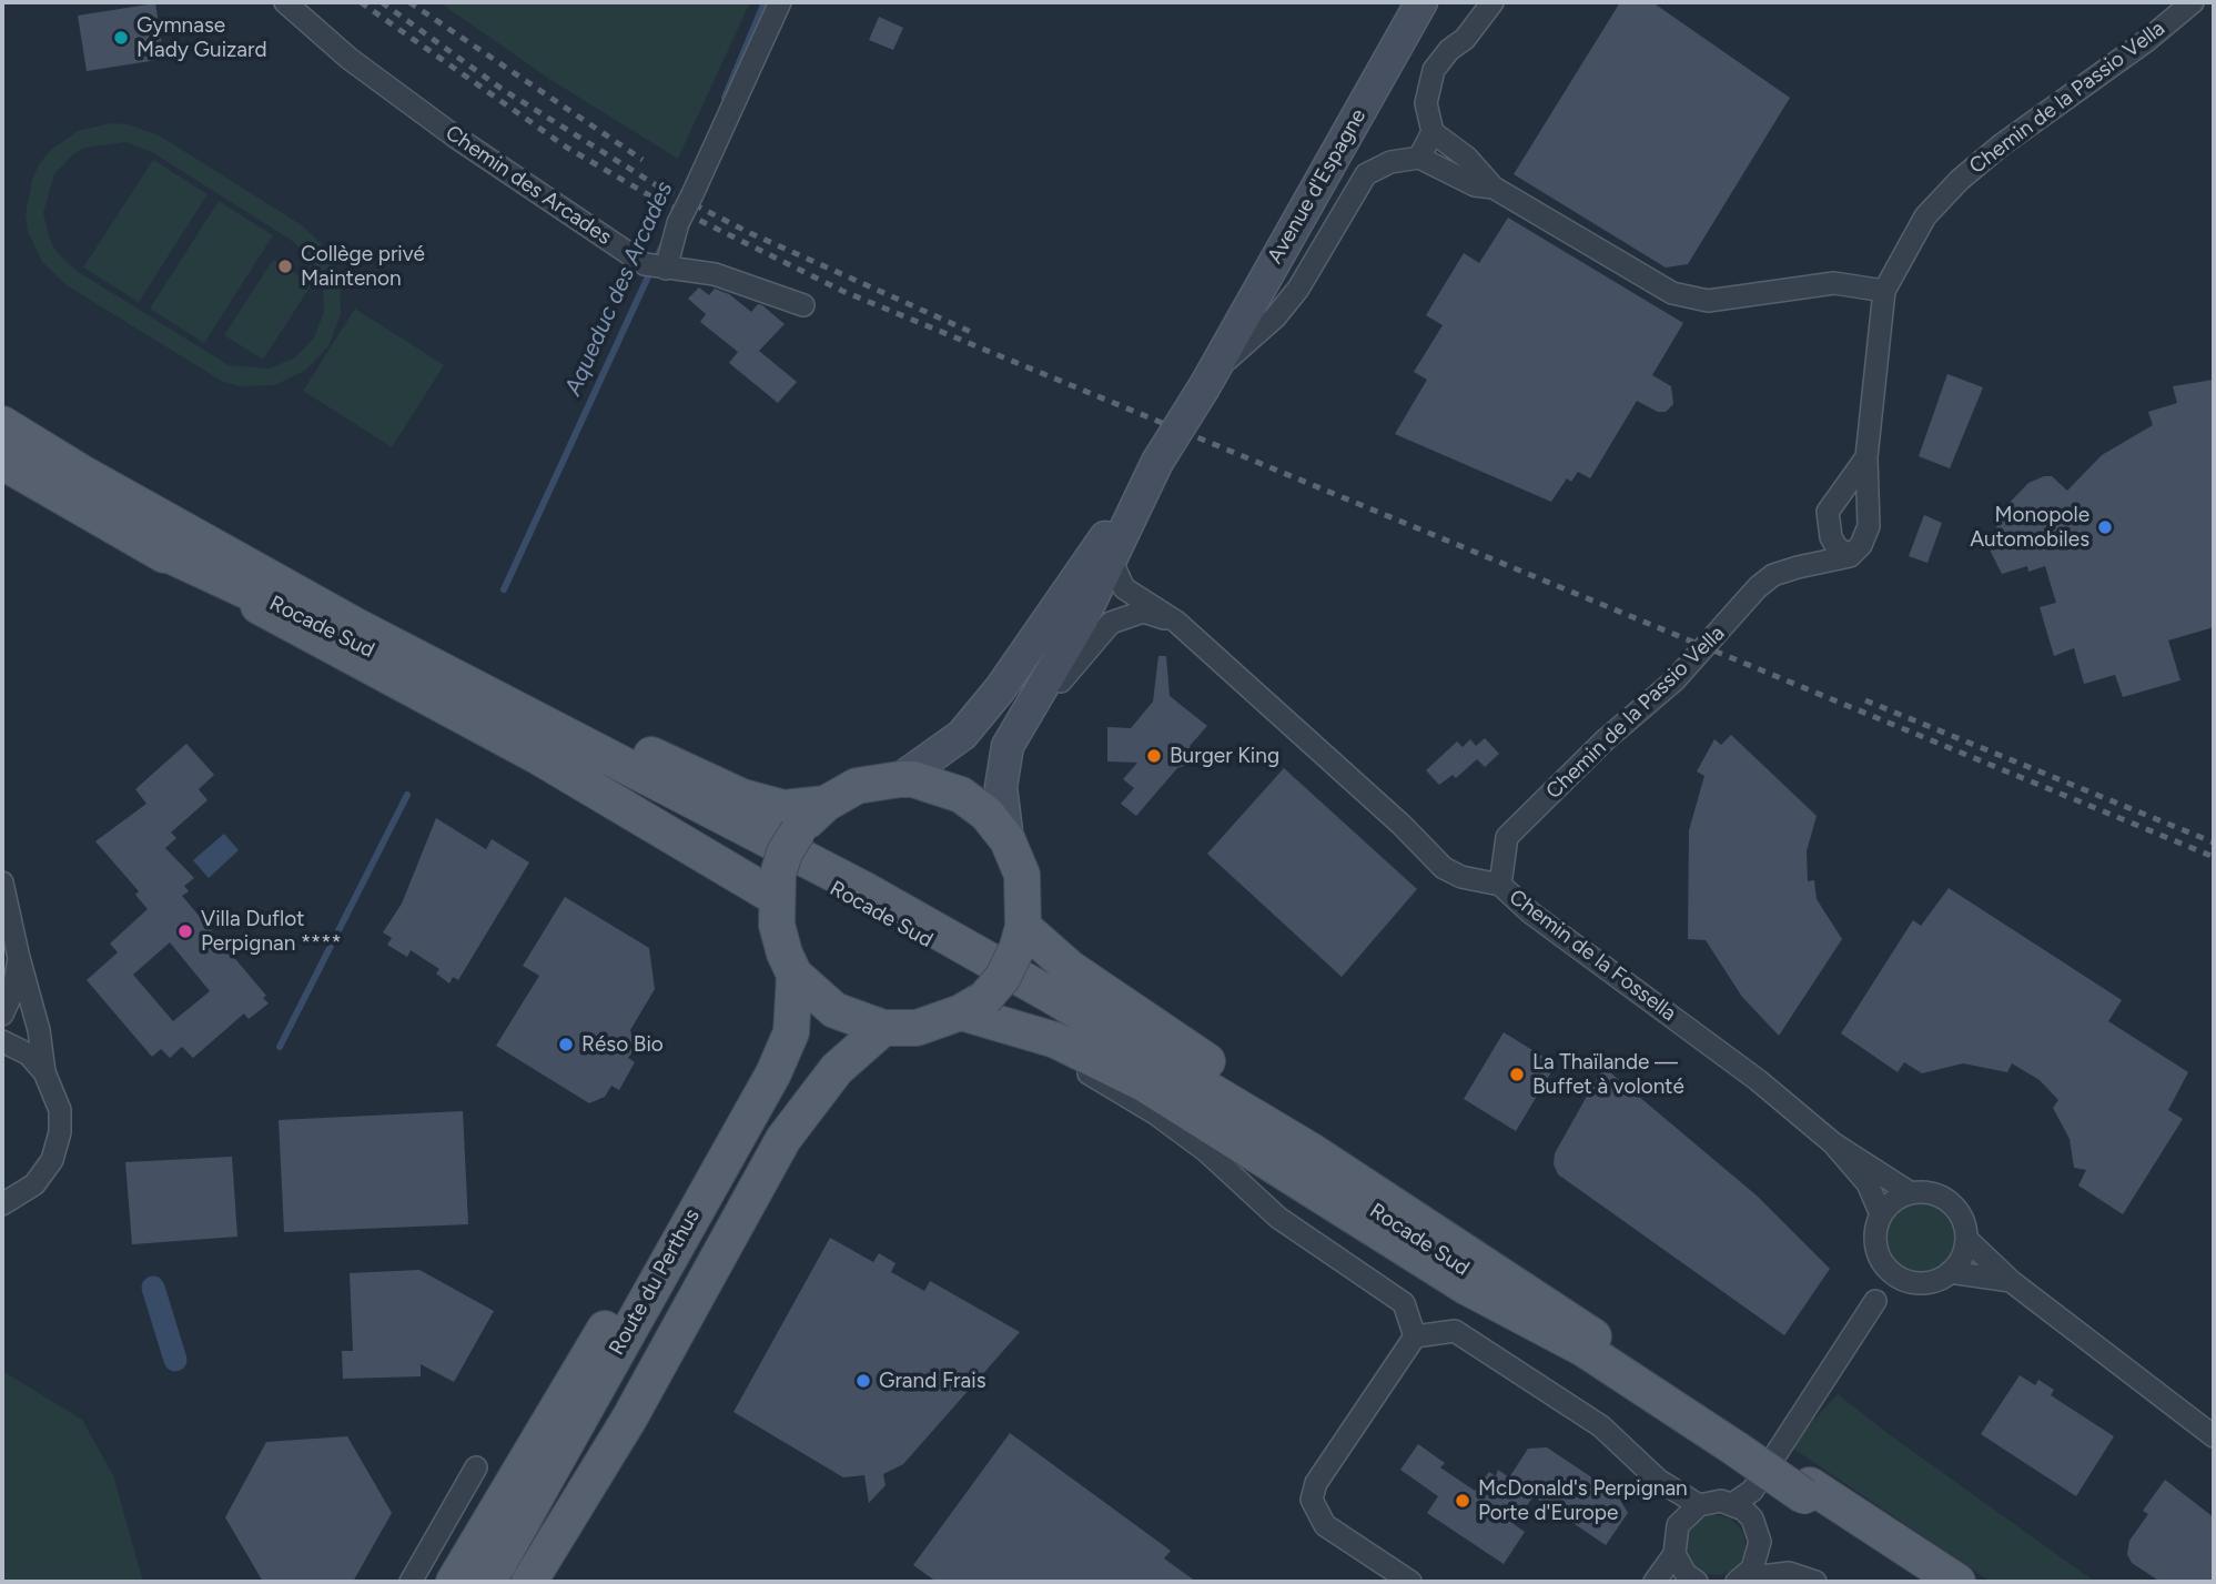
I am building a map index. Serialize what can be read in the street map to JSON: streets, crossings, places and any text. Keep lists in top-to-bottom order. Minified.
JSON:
{"streets":{"main road":["Avenue d'Espagne","Rocade Sud","Route du Perthus"],"street":["Chemin de la Passio Vella","Chemin des Arcades","Chemin de la Fossella"]},"crossings":[["Chemin de la Passio Vella","Chemin de la Fossella"],["Avenue d'Espagne","Rocade Sud"],["Avenue d'Espagne","Chemin de la Fossella"],["Avenue d'Espagne","Route du Perthus"],["Rocade Sud","Route du Perthus"]],"water":["Aqueduc des Arcades"],"places":["Gymnase Mady Guizard","Collège privé Maintenon","Monopole Automobiles","Burger King","Villa Duflot Perpignan ****","Réso Bio","La Thaïlande — Buffet à volonté","Grand Frais","McDonald's Perpignan Porte d'Europe"]}
